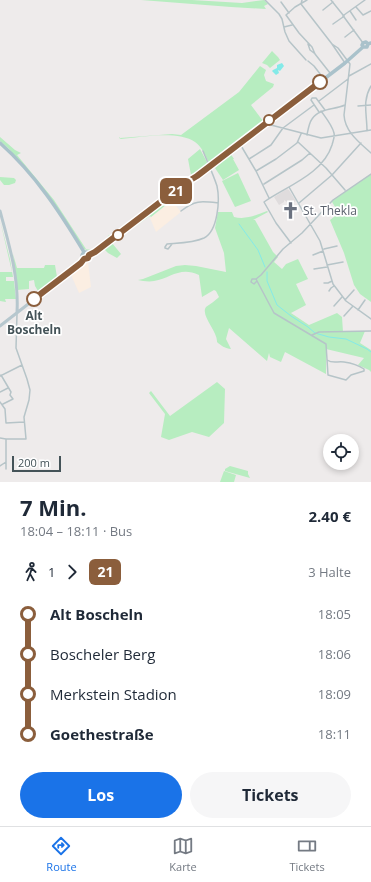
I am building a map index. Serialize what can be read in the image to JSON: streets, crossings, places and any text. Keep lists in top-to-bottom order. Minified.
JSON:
{"places":{"church":["St. Thekla"],"other":["Alt Boscheln"]},"lines":["bus line 21"],"scale_bar":"200 m","page":{"on_map":"21","scale":"200 m","heading":["7 Min.","18:04 – 18:11 · Bus","2.40 €"],"legs":["1","21","3 Halte"],"list":[{"name":"Alt Boscheln","value":"18:05"},{"name":"Boscheler Berg","value":"18:06"},{"name":"Merkstein Stadion","value":"18:09"},{"name":"Goethestraße","value":"18:11"}],"buttons":["Los","Tickets"],"tabs":["Route","Karte","Tickets"]}}
